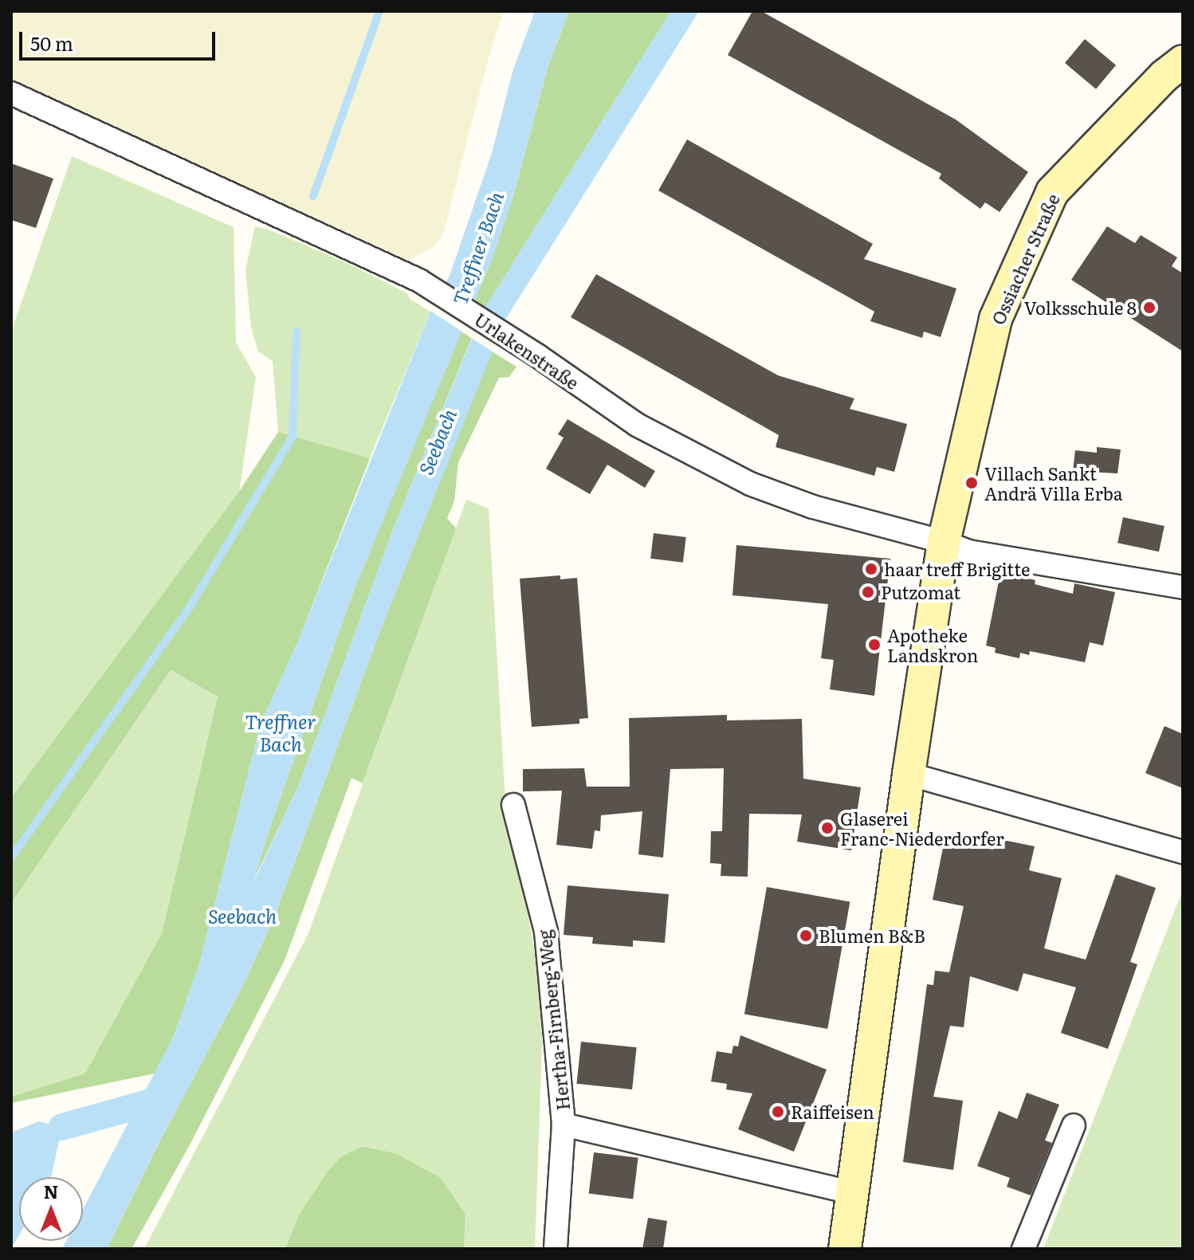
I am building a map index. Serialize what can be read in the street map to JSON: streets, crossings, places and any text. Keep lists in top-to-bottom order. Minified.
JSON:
{"streets":{"main road":["Ossiacher Straße"],"street":["Urlakenstraße","Hertha-Firnberg-Weg"]},"crossings":[["Ossiacher Straße","Urlakenstraße"],["Ossiacher Straße","Hertha-Firnberg-Weg"]],"water":["Treffner Bach","Seebach"],"places":["Volksschule 8","Villach Sankt Andrä Villa Erba","haar treff Brigitte","Putzomat","Apotheke Landskron","Glaserei Franc-Niederdorfer","Blumen B&B","Raiffeisen"],"scale_bar":"50 m","north":"top"}
